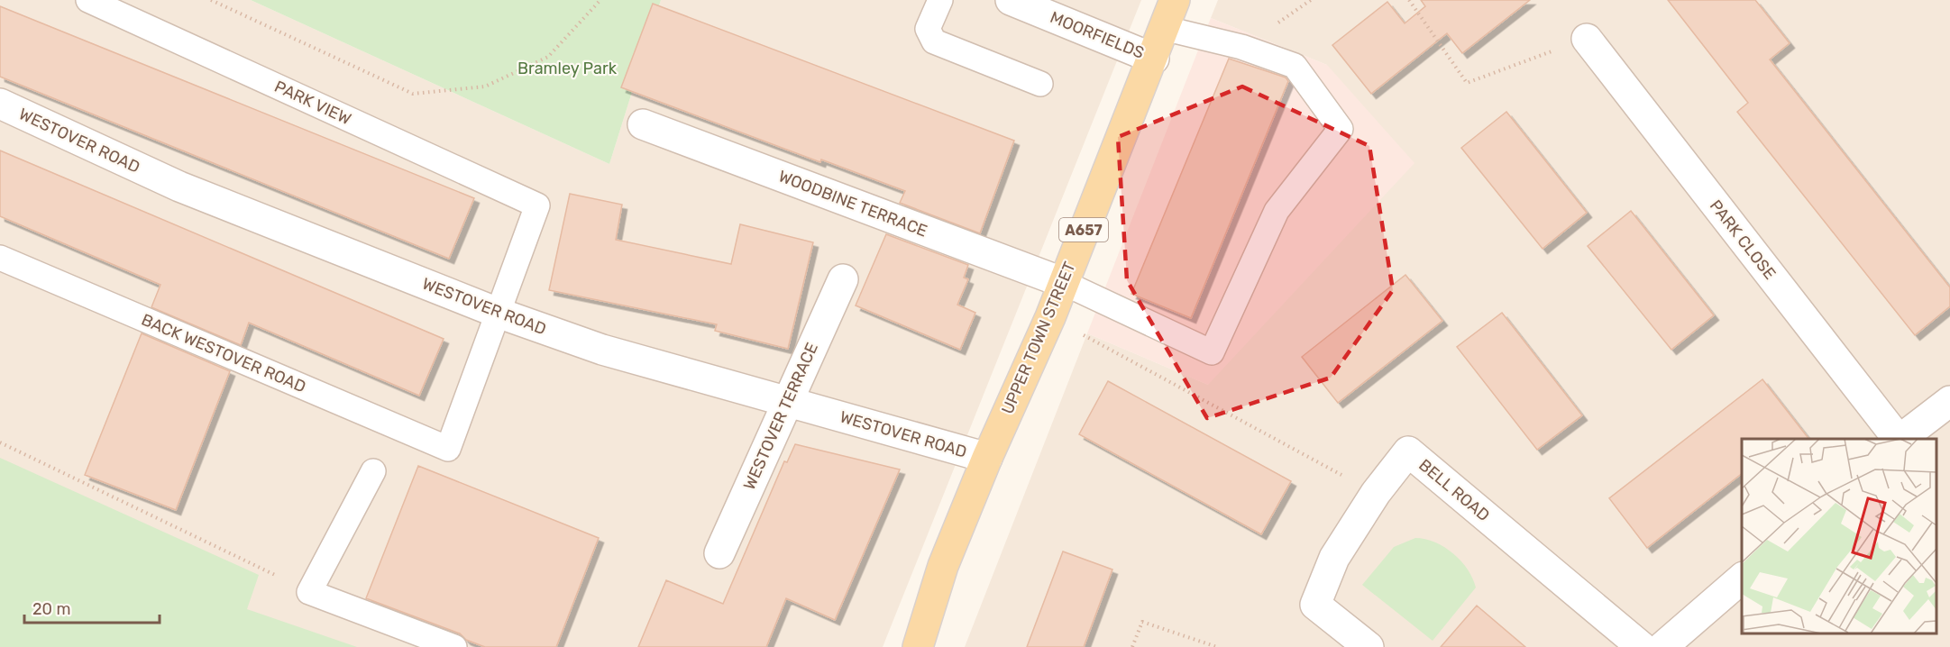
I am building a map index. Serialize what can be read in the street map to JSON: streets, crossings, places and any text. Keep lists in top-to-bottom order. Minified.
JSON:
{"streets":{"main road":["A657","UPPER TOWN STREET"],"street":["MOORFIELDS","WESTOVER ROAD","WOODBINE TERRACE","PARK CLOSE","WESTOVER TERRACE","BELL ROAD"],"lane":["PARK VIEW","BACK WESTOVER ROAD"]},"crossings":[["MOORFIELDS","UPPER TOWN STREET"],["PARK VIEW","WESTOVER ROAD"],["PARK VIEW","BACK WESTOVER ROAD"],["WESTOVER ROAD","UPPER TOWN STREET"],["WESTOVER ROAD","BACK WESTOVER ROAD"],["WESTOVER ROAD","WESTOVER TERRACE"],["WOODBINE TERRACE","UPPER TOWN STREET"]],"parks":["Bramley Park"],"scale_bar":"20 m"}
